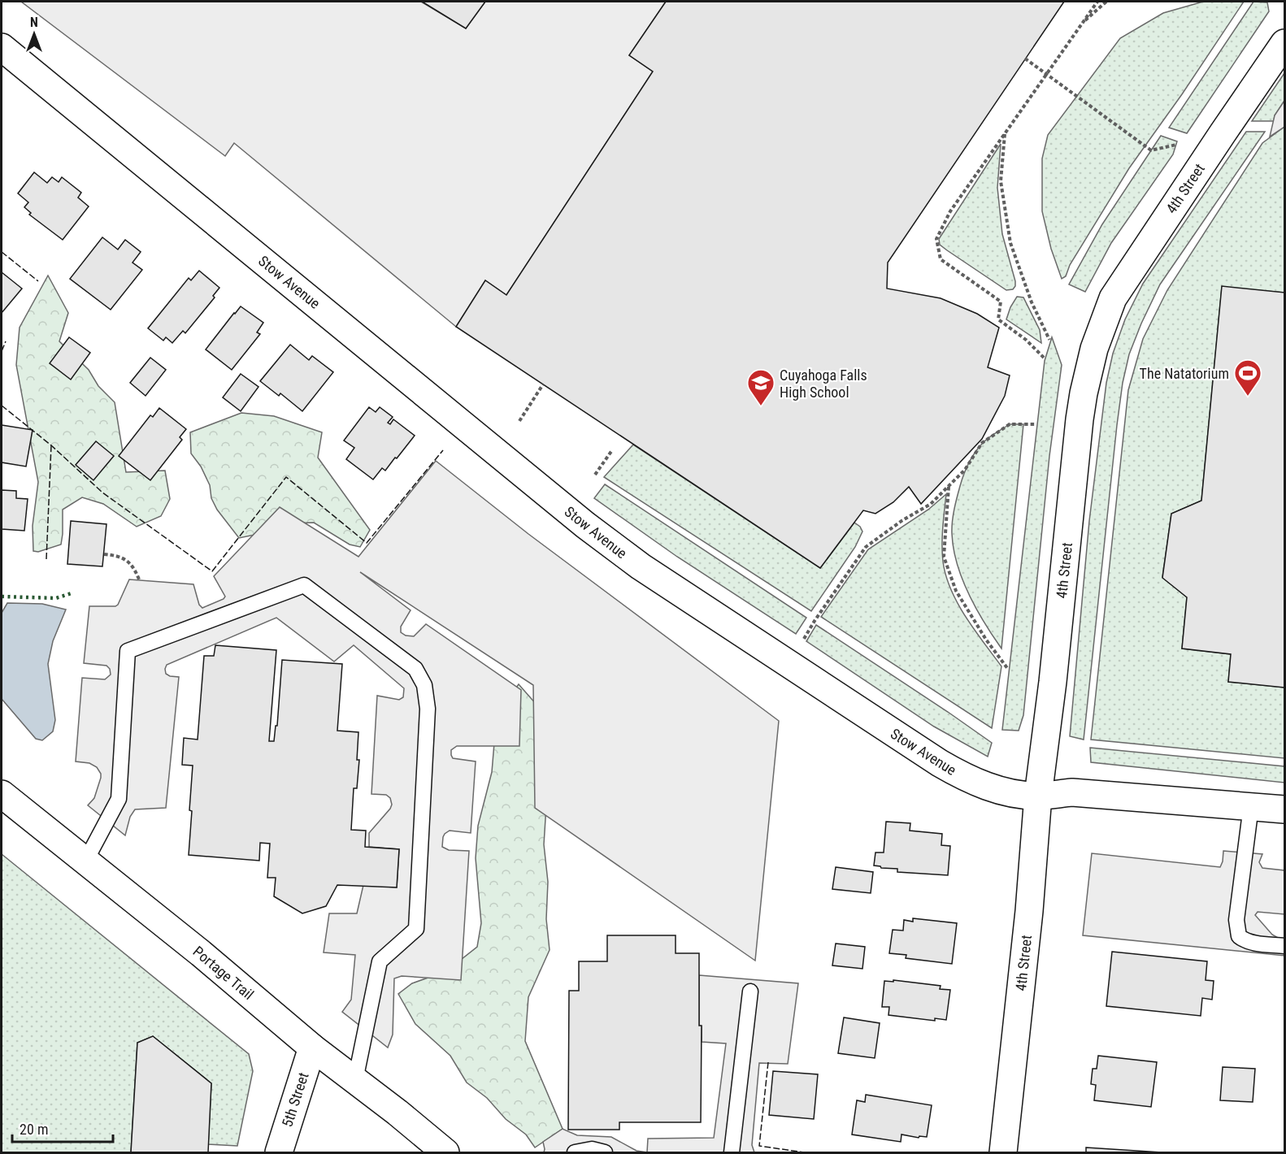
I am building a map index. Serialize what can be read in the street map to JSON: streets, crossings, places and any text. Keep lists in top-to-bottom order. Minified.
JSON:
{"streets":{"street":["4th Street","Stow Avenue","Portage Trail","5th Street"]},"crossings":[["4th Street","Stow Avenue"],["Portage Trail","5th Street"]],"places":{"sports":["The Natatorium"],"school or university":["Cuyahoga Falls High School"]},"scale_bar":"20 m","north":"top"}
